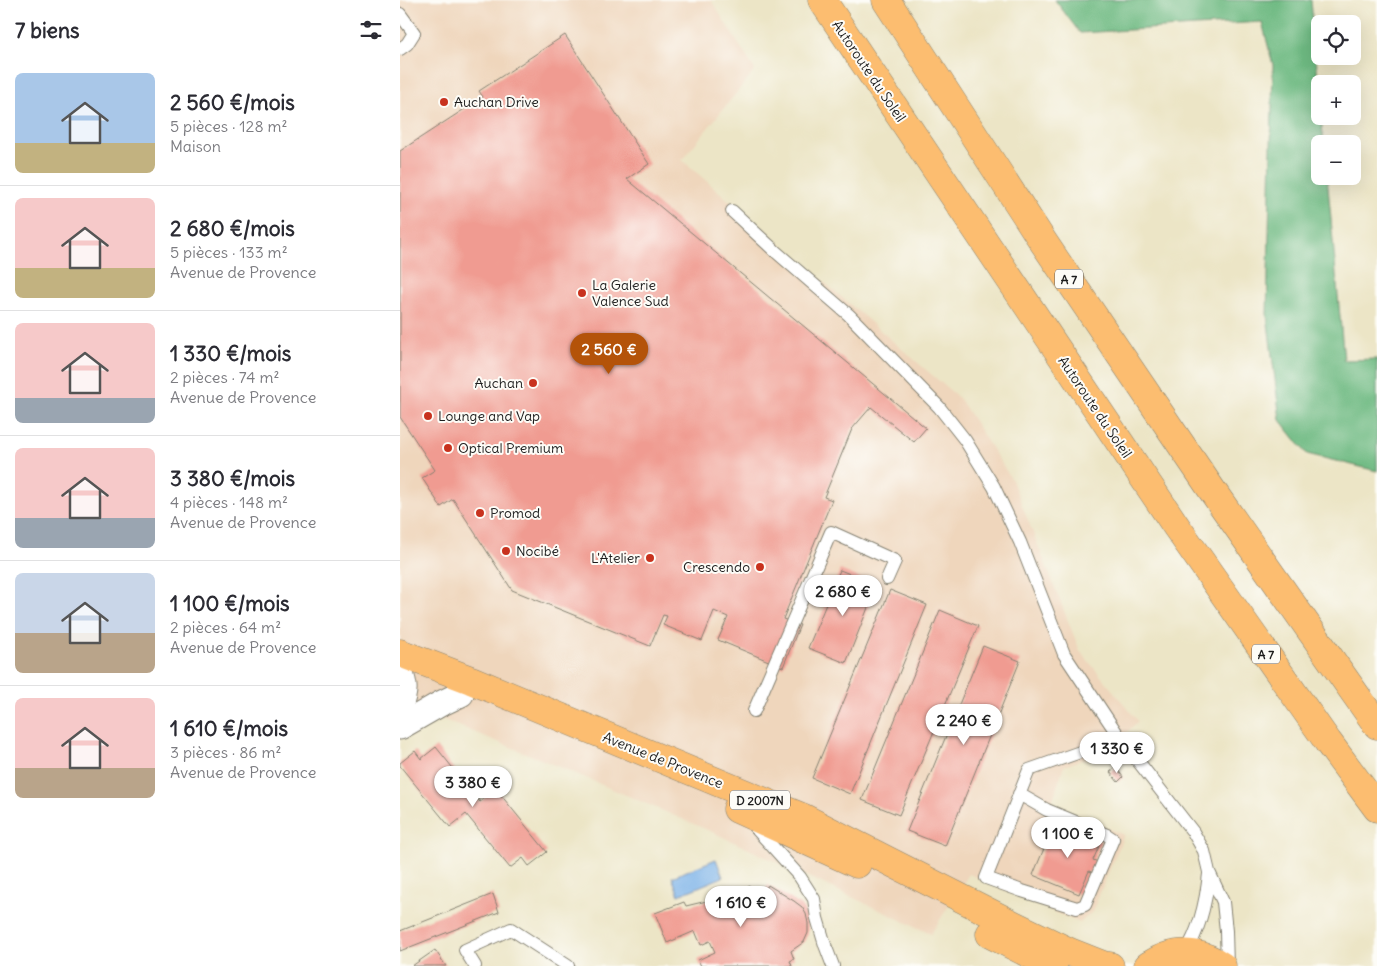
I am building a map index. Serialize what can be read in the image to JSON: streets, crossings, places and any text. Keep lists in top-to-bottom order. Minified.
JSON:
{"streets":{"main road":["Autoroute du Soleil","A 7","Avenue de Provence","D 2007N"]},"places":["Auchan Drive","La Galerie Valence Sud","Auchan","Lounge and Vap","Optical Premium","Promod","Nocibé","L'Atelier","Crescendo"],"page":{"heading":"7 biens","map_buttons":["+","−"],"list":[{"name":"2 560 €/mois","note":"5 pièces · 128 m² · Maison"},{"name":"2 680 €/mois","note":"5 pièces · 133 m² · Avenue de Provence"},{"name":"1 330 €/mois","note":"2 pièces · 74 m² · Avenue de Provence"},{"name":"3 380 €/mois","note":"4 pièces · 148 m² · Avenue de Provence"},{"name":"1 100 €/mois","note":"2 pièces · 64 m² · Avenue de Provence"},{"name":"1 610 €/mois","note":"3 pièces · 86 m² · Avenue de Provence"}],"price":["2 560 €","2 680 €","2 240 €","1 330 €","3 380 €","1 100 €","1 610 €"]}}
